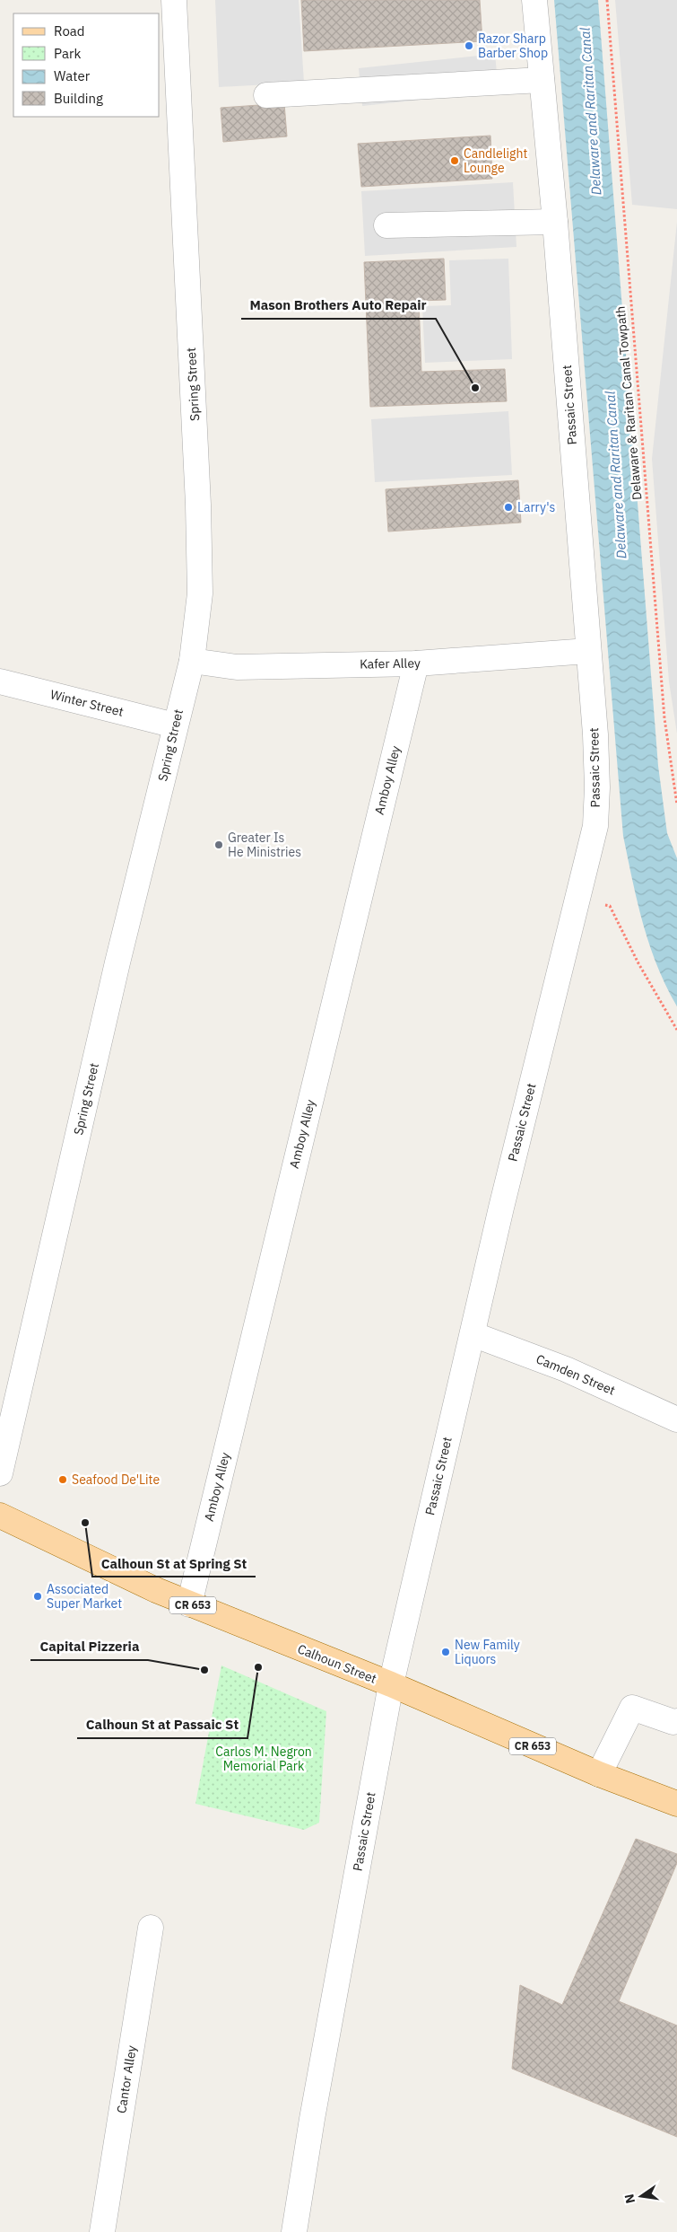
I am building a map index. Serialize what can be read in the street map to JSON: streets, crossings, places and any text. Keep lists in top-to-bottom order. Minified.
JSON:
{"streets":{"main road":["CR 653","Calhoun Street"],"street":["Spring Street","Passaic Street","Kafer Alley","Winter Street","Amboy Alley","Camden Street","Cantor Alley"],"path":["Delaware & Raritan Canal Towpath"]},"crossings":[["Spring Street","Kafer Alley"],["Spring Street","Winter Street"],["Passaic Street","Kafer Alley"],["Passaic Street","Camden Street"],["Passaic Street","Calhoun Street"],["Kafer Alley","Amboy Alley"],["Amboy Alley","Calhoun Street"]],"water":["Delaware and Raritan Canal"],"parks":["Carlos M. Negron Memorial Park"],"places":["Razor Sharp Barber Shop","Candlelight Lounge","Mason Brothers Auto Repair","Larry's","Greater Is He Ministries","Seafood De'Lite","Calhoun St at Spring St","Associated Super Market","New Family Liquors","Calhoun St at Passaic St","Capital Pizzeria"],"legend":["Road","Park","Water","Building"],"north":"left"}
